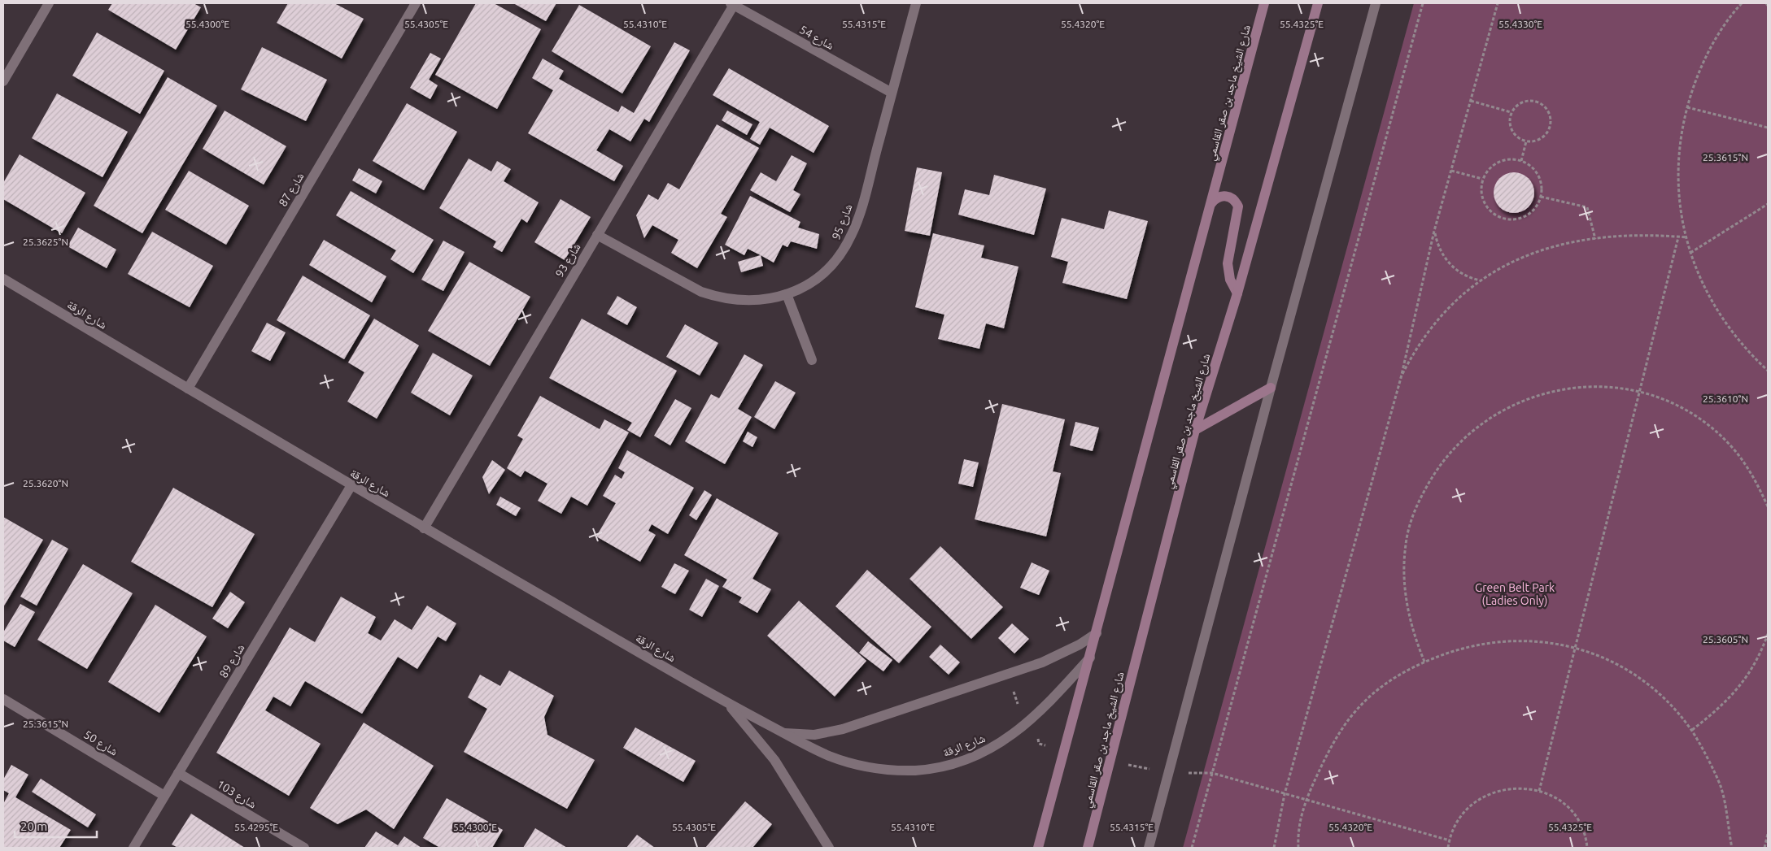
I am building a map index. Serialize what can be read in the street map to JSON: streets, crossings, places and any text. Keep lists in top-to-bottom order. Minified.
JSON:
{"streets":{"main road":["شارع الشيخ ماجد بن صقر القاسمي"],"street":["شارع 54","شارع 87","شارع 95","شارع 93","شارع الرقة","شارع 89","شارع 50","شارع 103"]},"crossings":[["شارع 54","شارع 95"],["شارع 54","شارع 93"],["شارع الشيخ ماجد بن صقر القاسمي","شارع الرقة"],["شارع 87","شارع الرقة"],["شارع 95","شارع 93"],["شارع 93","شارع الرقة"],["شارع الرقة","شارع 89"],["شارع 89","شارع 50"],["شارع 89","شارع 103"]],"parks":["Green Belt Park (Ladies Only)"],"scale_bar":"20 m","coordinates":["55.4300°E","55.4305°E","55.4310°E","55.4315°E","55.4320°E","55.4325°E","55.4330°E","25.3615°N","25.3625°N","25.3610°N","25.3620°N","25.3605°N","55.4295°E"]}
